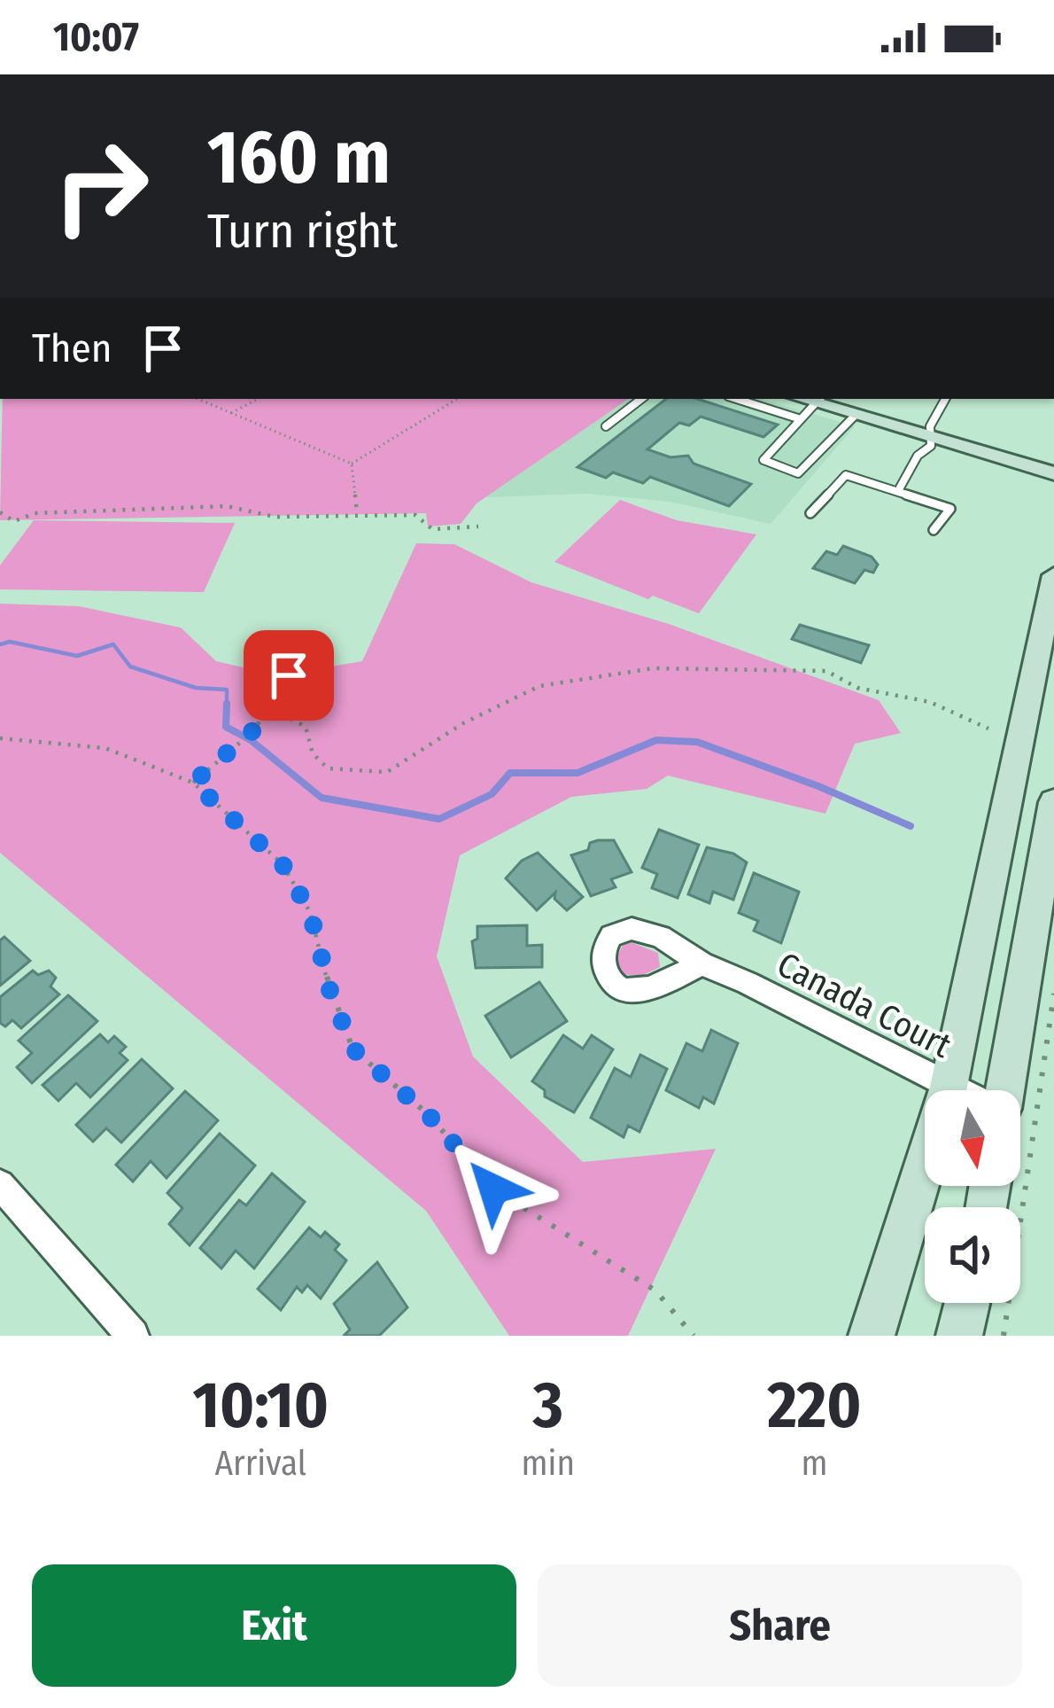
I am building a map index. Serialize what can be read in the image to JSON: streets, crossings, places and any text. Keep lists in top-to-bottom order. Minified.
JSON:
{"streets":{"street":["Canada Court"]},"north":"bottom","page":{"status":"10:07","turn":["160 m","Turn right"],"then":"Then","eta":["10:10","Arrival","3","min","220","m"],"buttons":["Exit","Share"]}}
